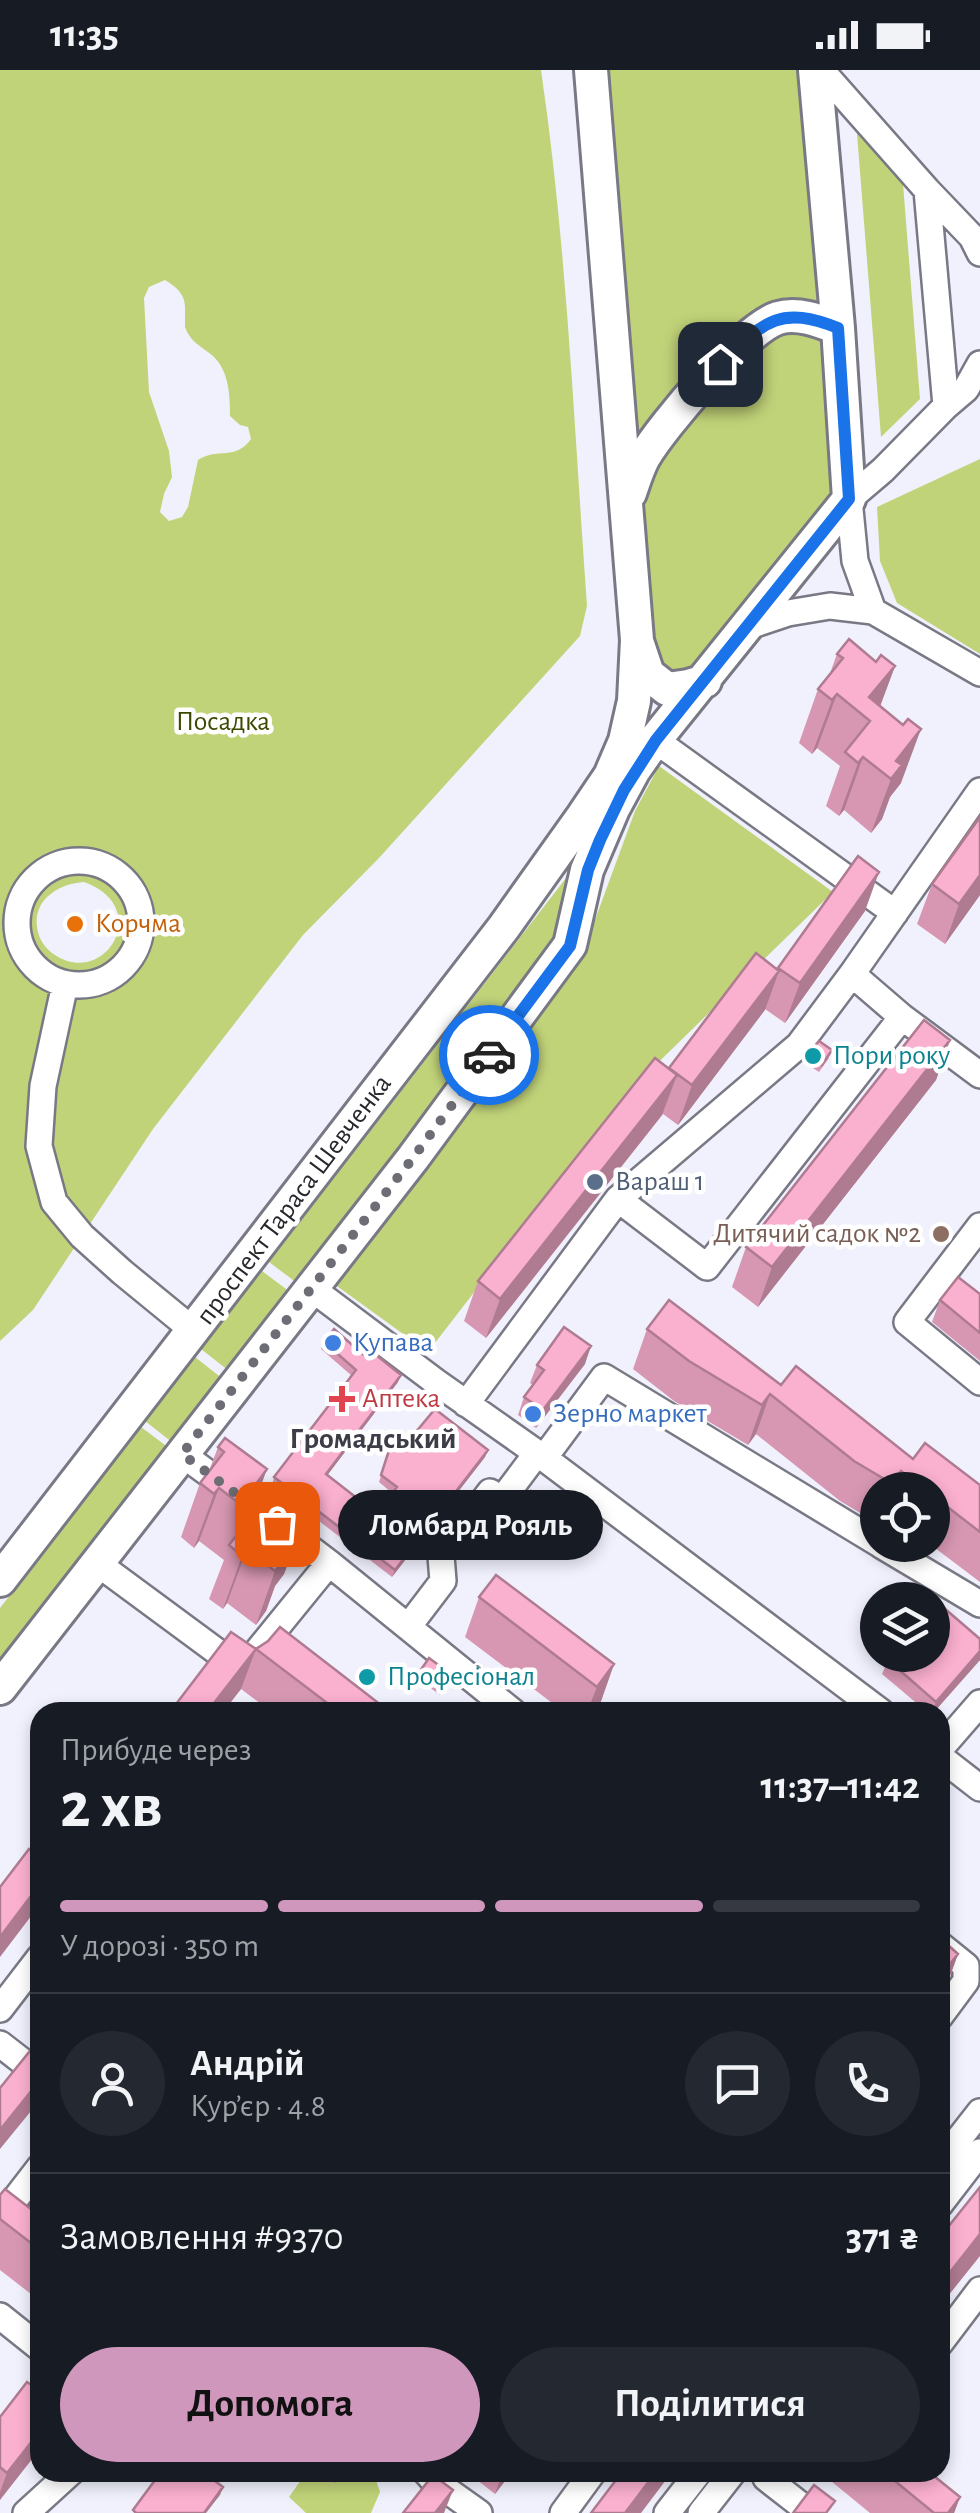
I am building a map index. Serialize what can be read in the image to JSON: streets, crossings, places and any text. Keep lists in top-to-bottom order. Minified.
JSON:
{"streets":{"main road":["проспект Тараса Шевченка"]},"districts":["Громадський"],"parks":["Посадка"],"places":{"other":["Корчма","Пори року","Вараш 1","Дитячий садок №2","Купава","Зерно маркет","Ломбард Рояль","Професіонал"],"health":["Аптека"]},"page":{"status":"11:35","bubble":"Ломбард Рояль","heading":["2 хв","Прибуде через","11:37–11:42"],"panel":["Андрій","Кур’єр · 4.8","Замовлення #9370","371 ₴"],"bar":"У дорозі · 350 m","buttons":["Допомога","Поділитися"]}}
